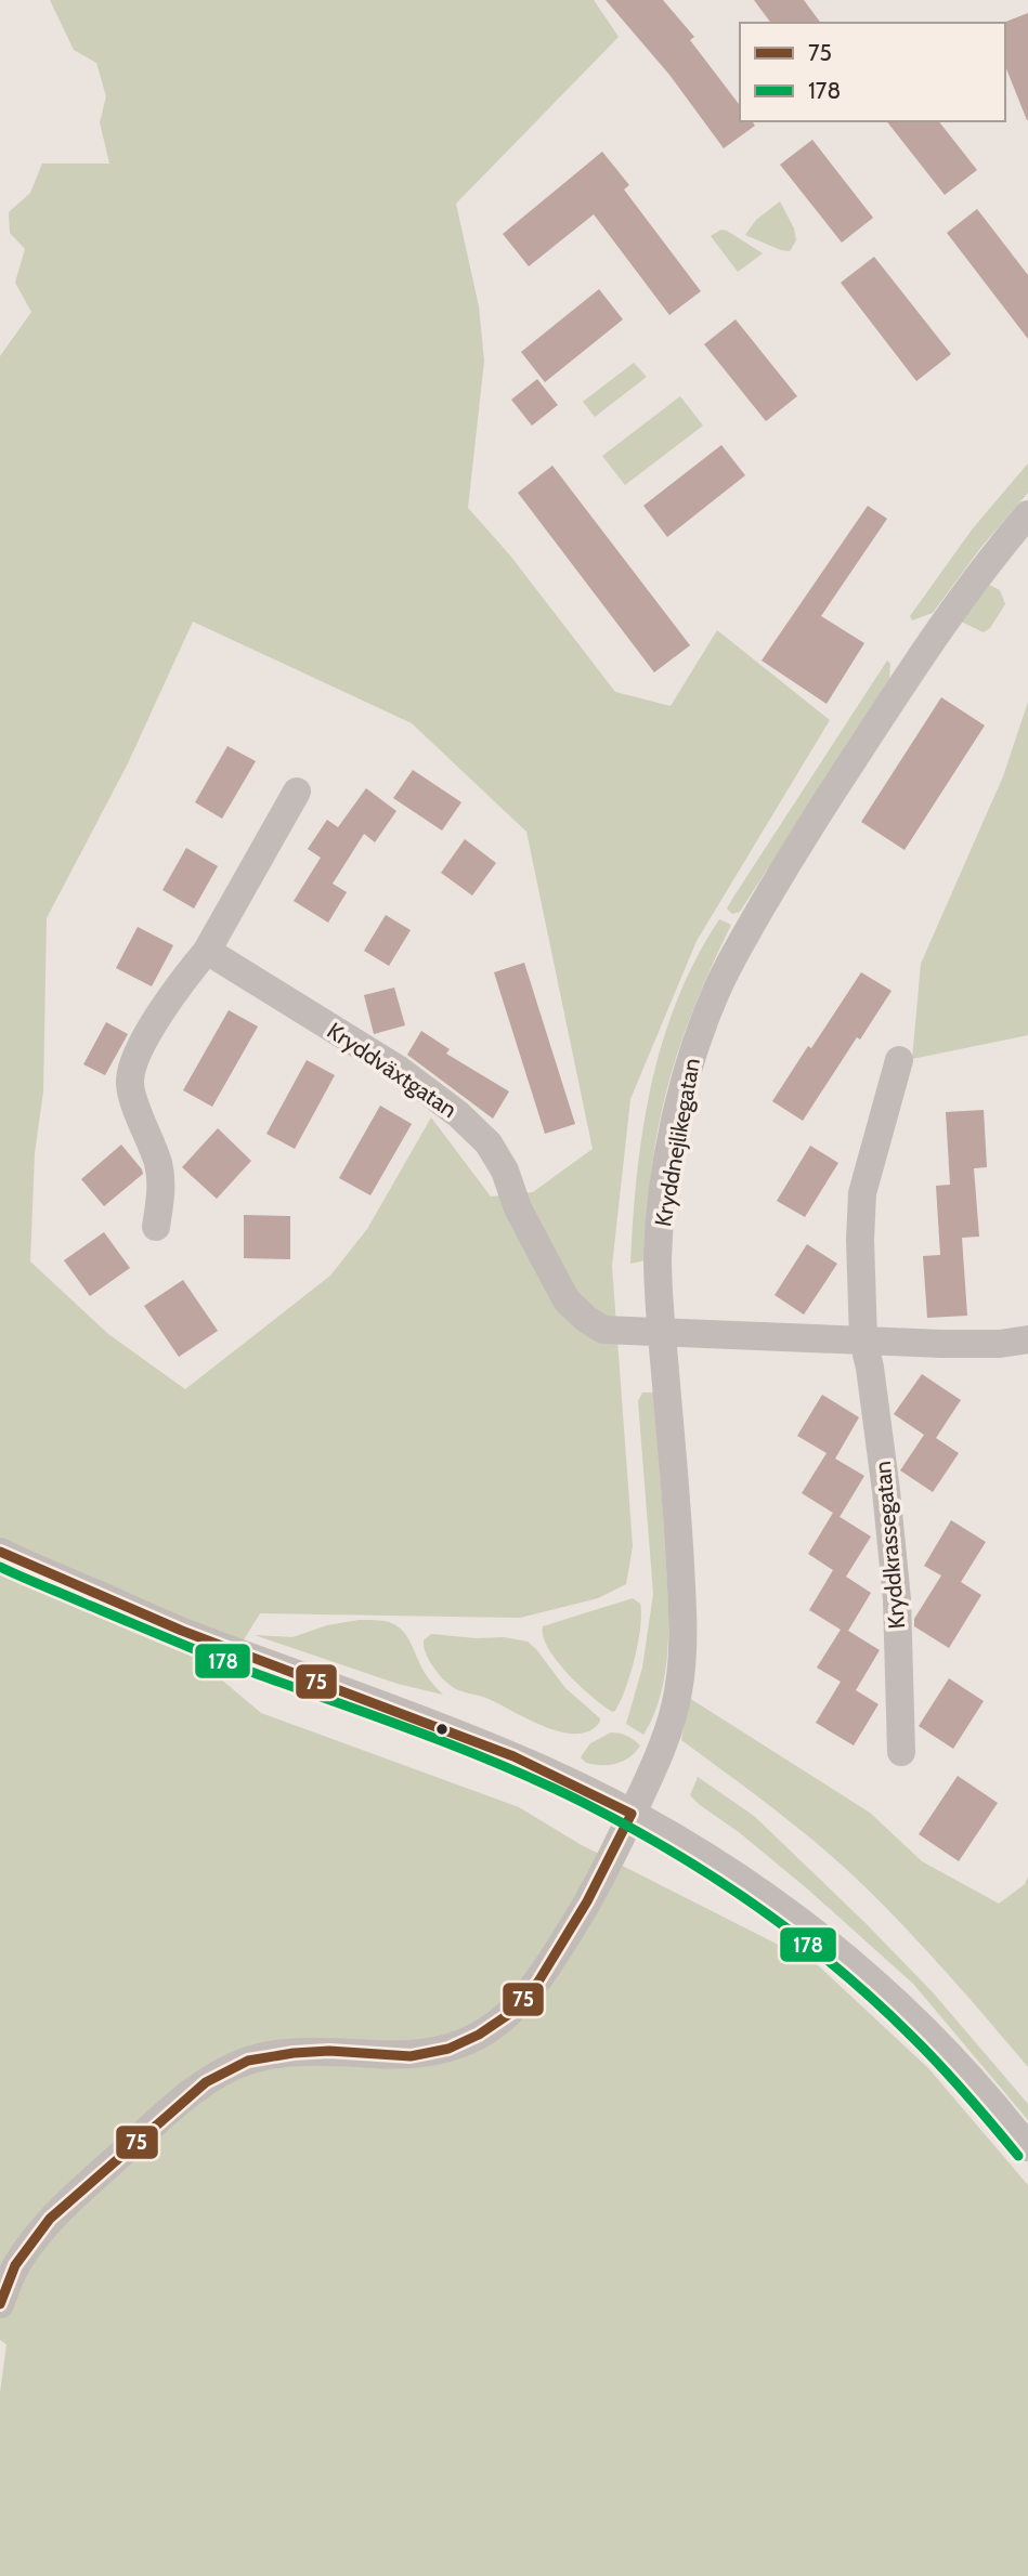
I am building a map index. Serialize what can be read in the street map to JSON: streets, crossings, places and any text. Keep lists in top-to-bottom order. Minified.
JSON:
{"streets":{"street":["Kryddväxtgatan","Kryddnejlikegatan","Kryddkrassegatan"]},"crossings":[["Kryddväxtgatan","Kryddnejlikegatan"]],"lines":["transit line 75","transit line 178"],"legend":["75","178"]}
